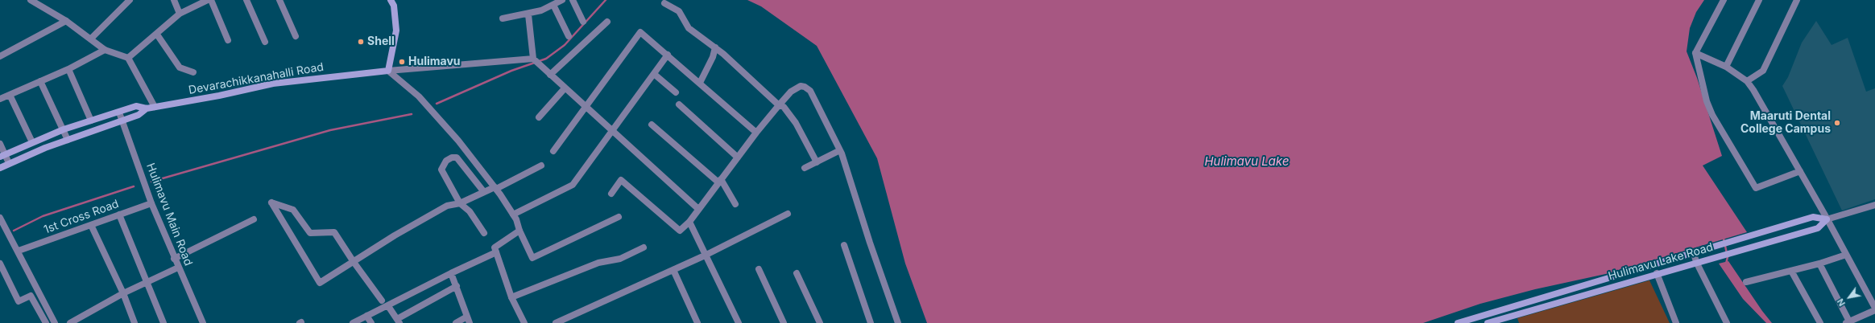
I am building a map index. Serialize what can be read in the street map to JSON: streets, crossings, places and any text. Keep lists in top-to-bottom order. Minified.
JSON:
{"streets":{"main road":["Devarachikkanahalli Road","Hulimavu Lake Road"],"street":["Hulimavu Main Road","1st Cross Road"]},"crossings":[["Devarachikkanahalli Road","Hulimavu Main Road"],["Hulimavu Main Road","1st Cross Road"]],"water":["Hulimavu Lake"],"places":["Shell","Hulimavu","Maaruti Dental College Campus"],"north":"bottom left"}
